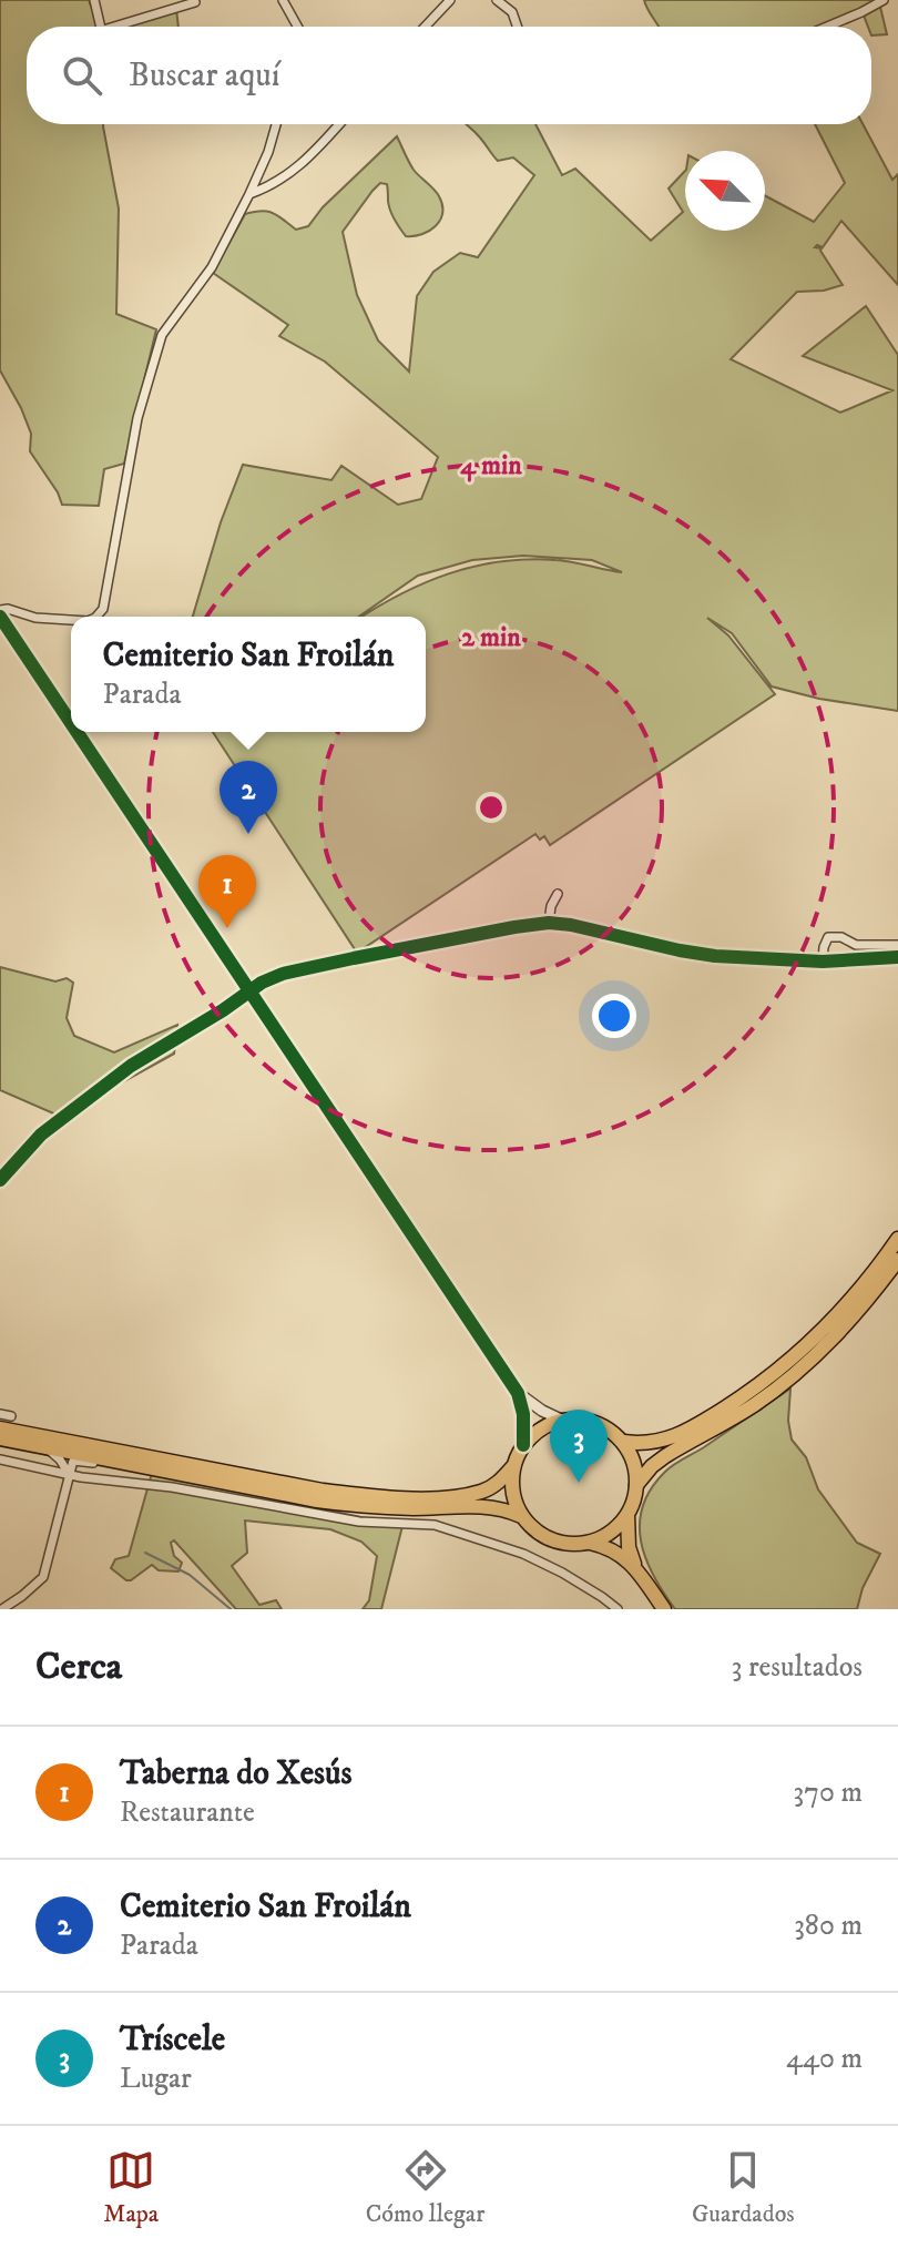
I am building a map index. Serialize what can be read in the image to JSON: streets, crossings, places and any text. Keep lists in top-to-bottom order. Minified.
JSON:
{"north":"top left","page":{"search":"Buscar aquí","popup":["Cemiterio San Froilán","Parada"],"pins":["2","1","3"],"heading":["Cerca","3 resultados"],"list":[{"mark":"1","name":"Taberna do Xesús","note":"Restaurante","value":"370 m"},{"mark":"2","name":"Cemiterio San Froilán","note":"Parada","value":"380 m"},{"mark":"3","name":"Tríscele","note":"Lugar","value":"440 m"}],"nav":["Mapa","Cómo llegar","Guardados"]},"rings":["4 min","2 min"]}
